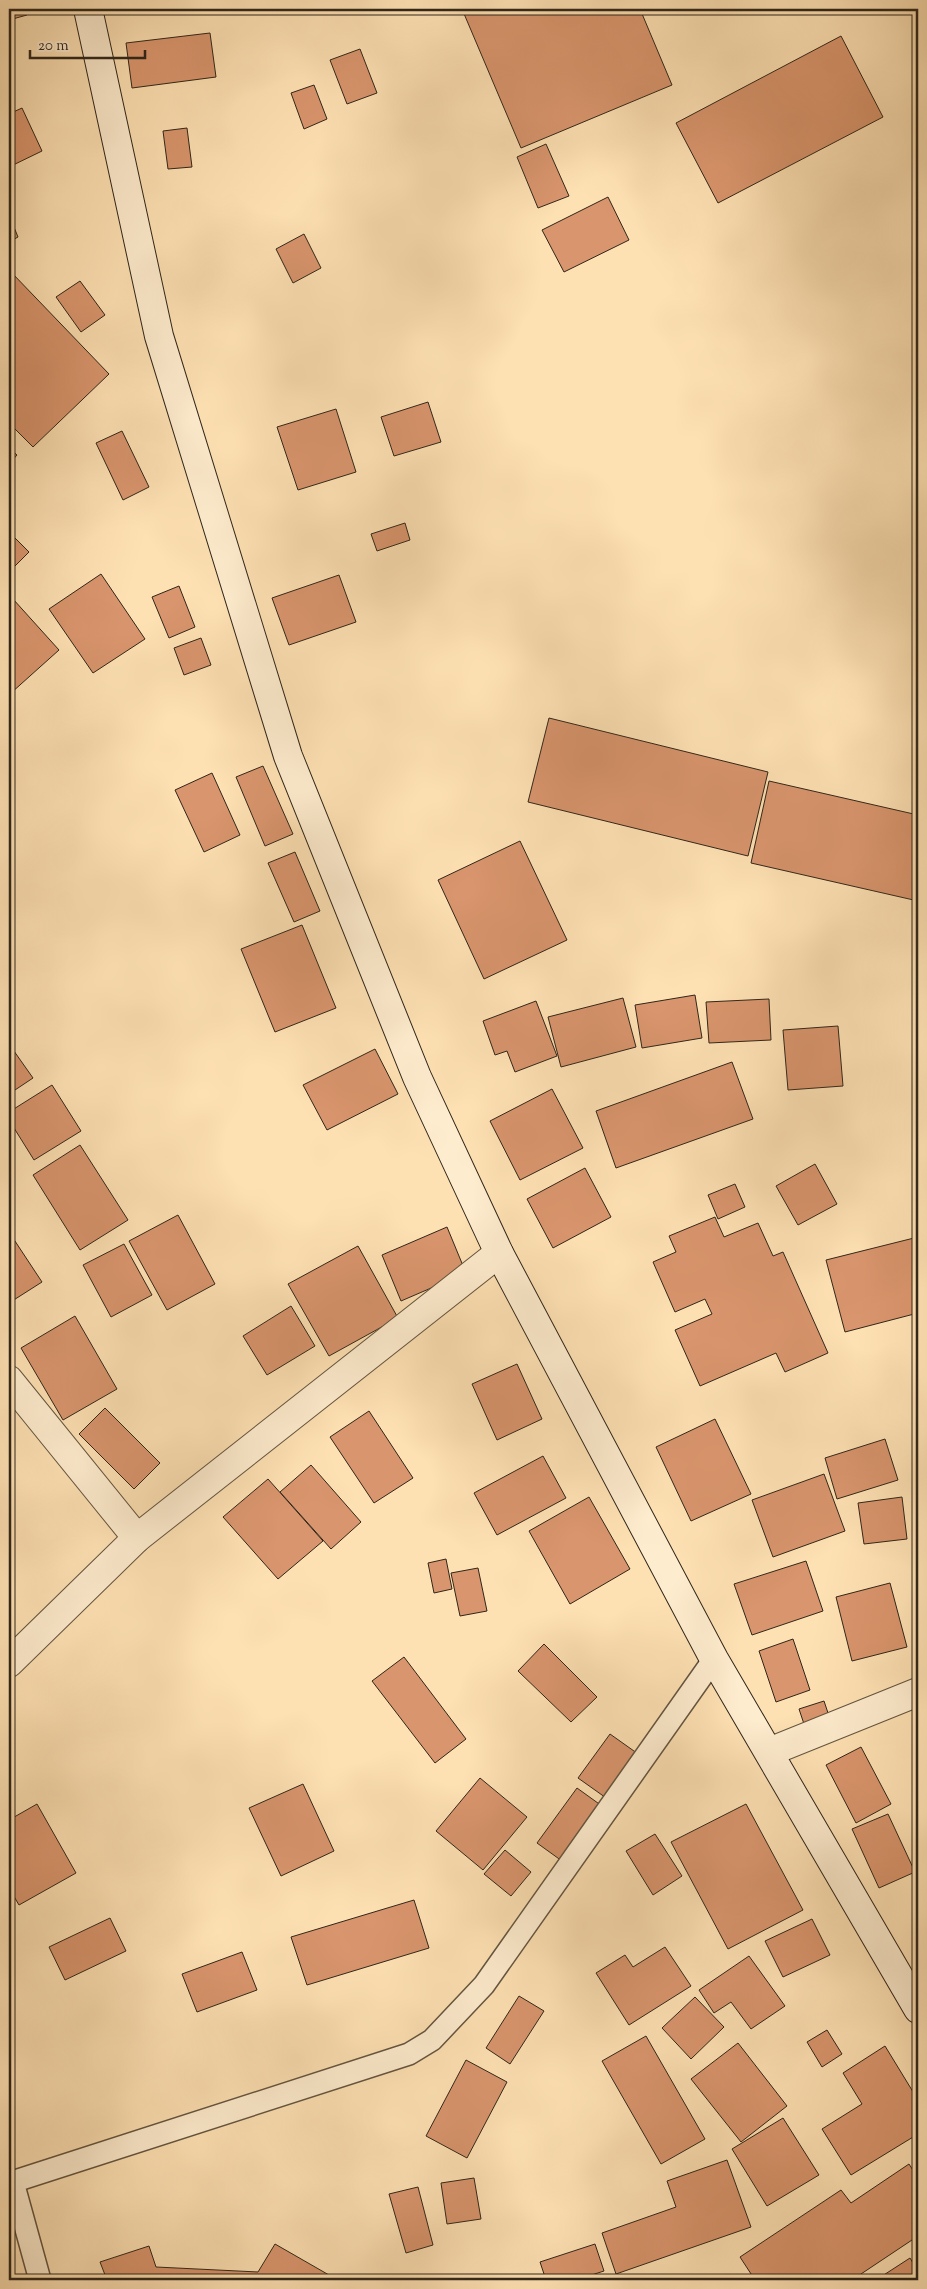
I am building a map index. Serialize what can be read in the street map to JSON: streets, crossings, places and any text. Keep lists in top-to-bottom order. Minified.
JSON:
{"scale_bar":"20 m"}
